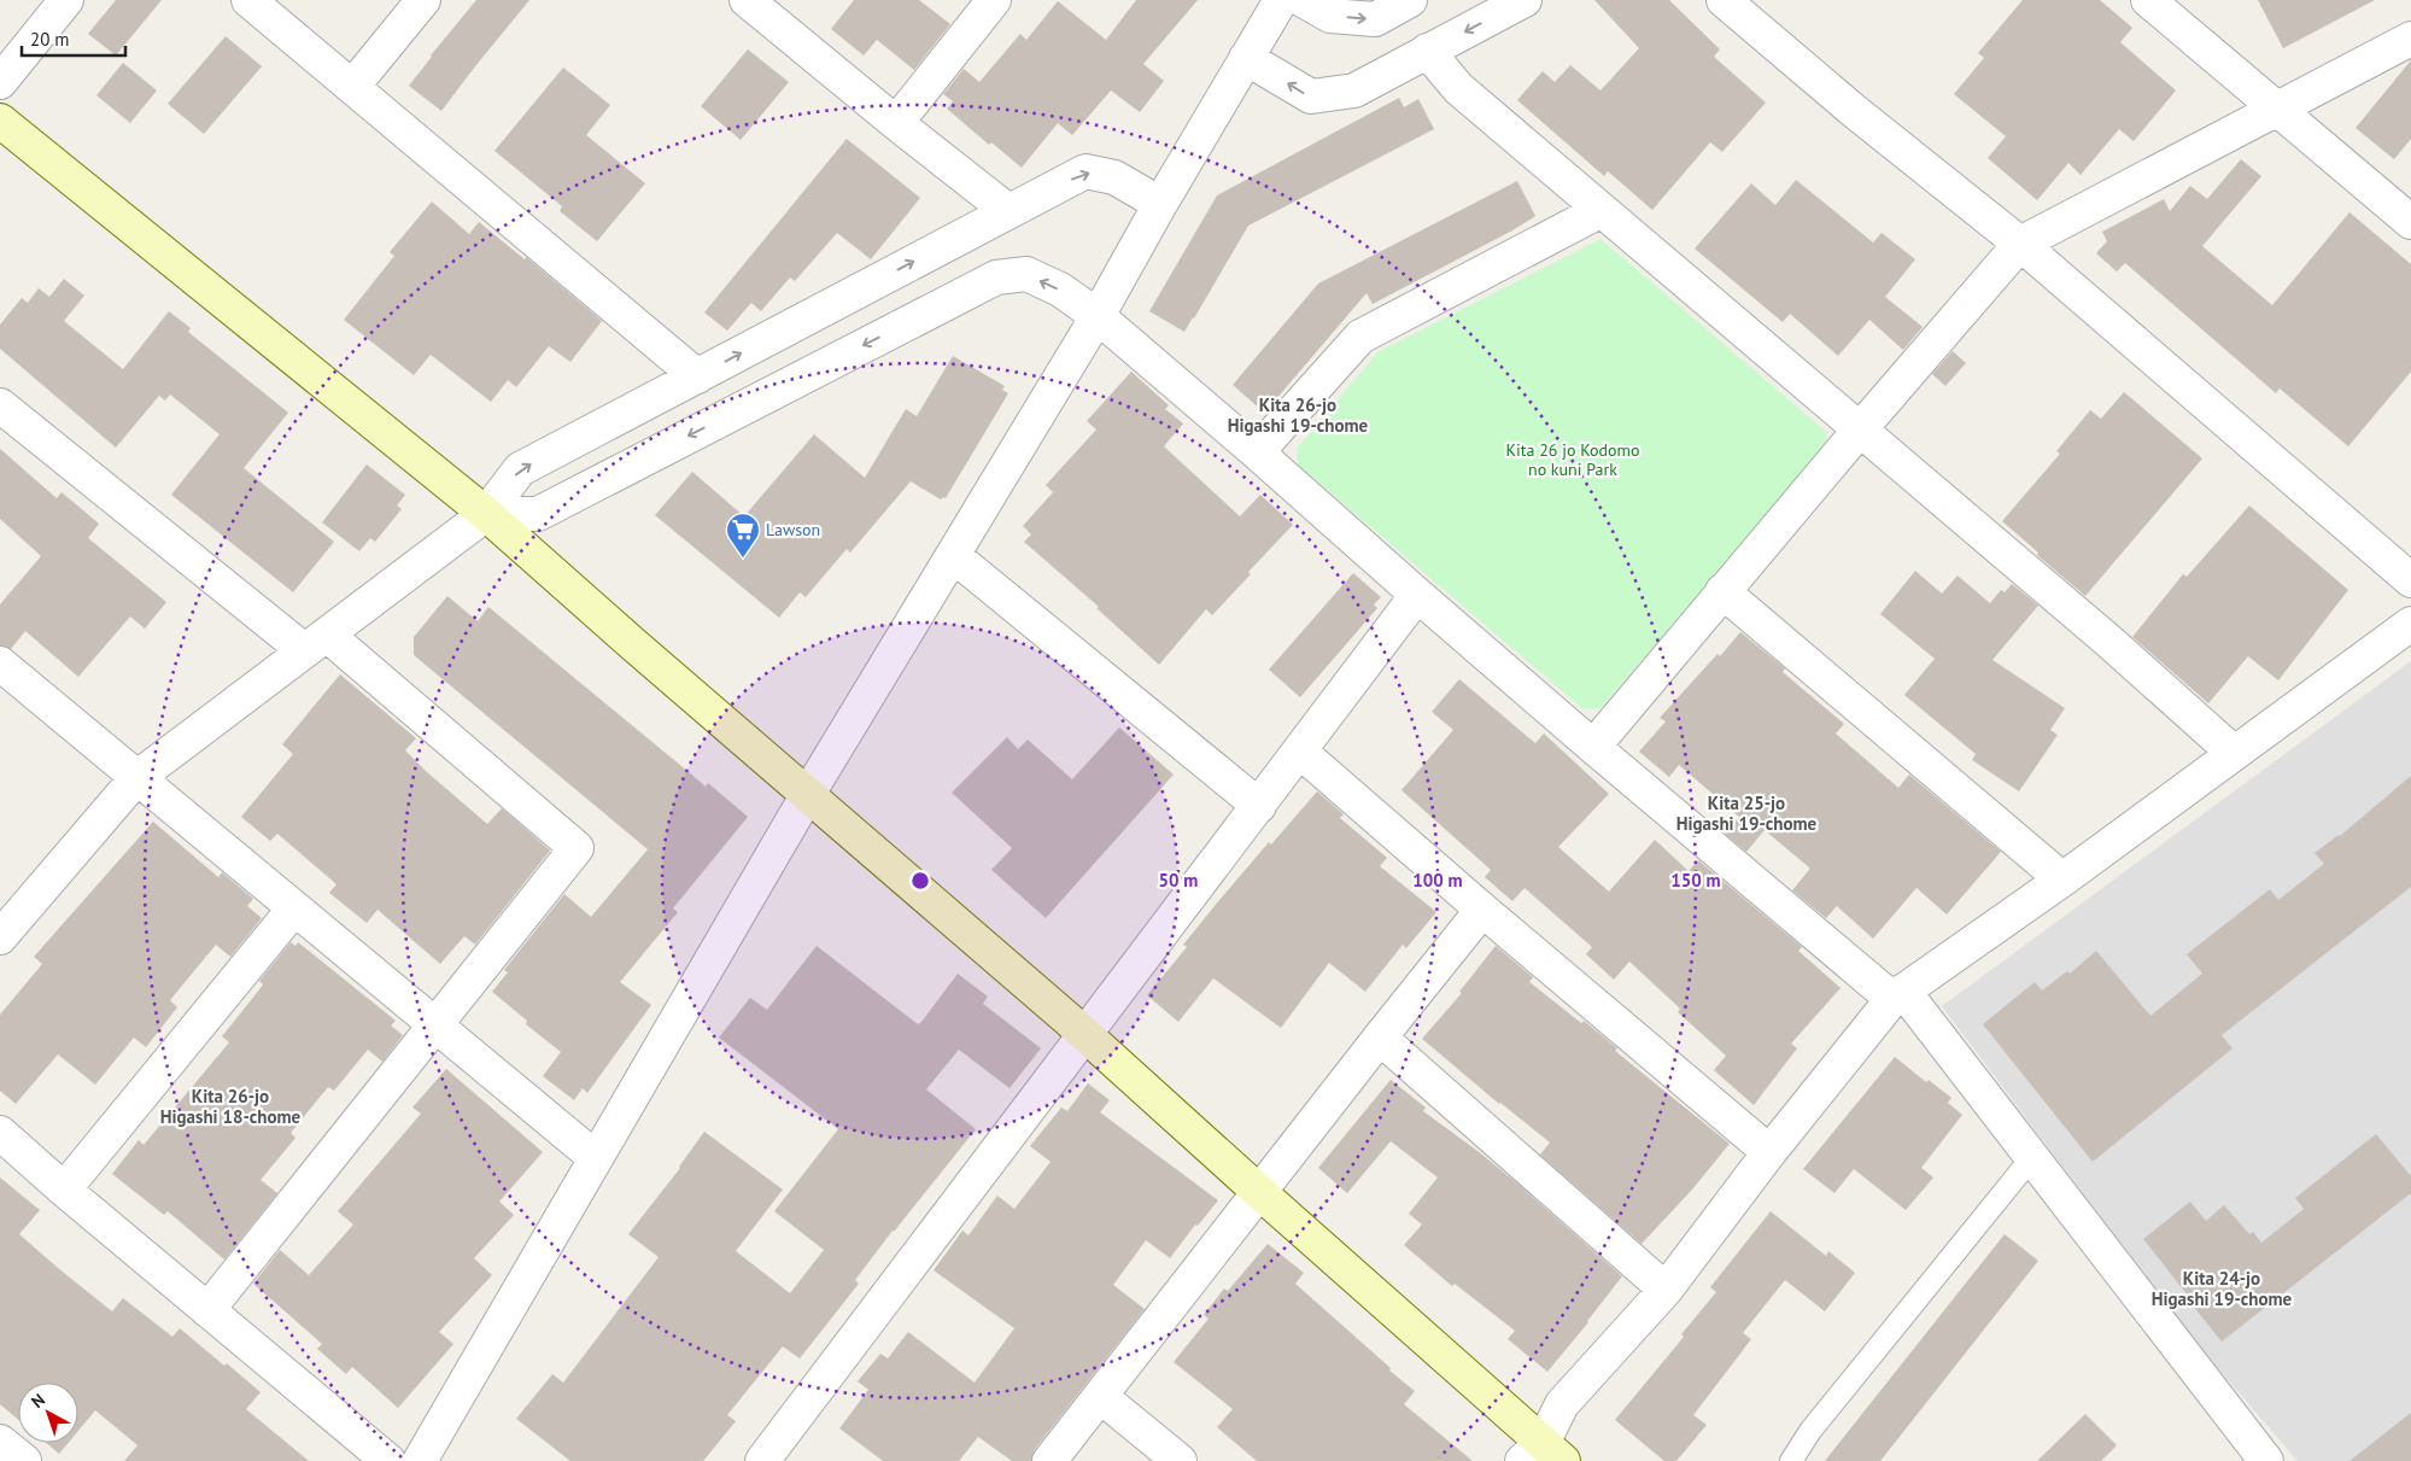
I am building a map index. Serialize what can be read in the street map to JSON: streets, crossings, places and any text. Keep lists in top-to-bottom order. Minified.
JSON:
{"districts":["Kita 26-jo Higashi 19-chome","Kita 25-jo Higashi 19-chome","Kita 26-jo Higashi 18-chome","Kita 24-jo Higashi 19-chome"],"parks":["Kita 26 jo Kodomo no kuni Park"],"places":{"supermarket":["Lawson"]},"scale_bar":"20 m","north":"top left","rings":["50 m","100 m","150 m"]}
